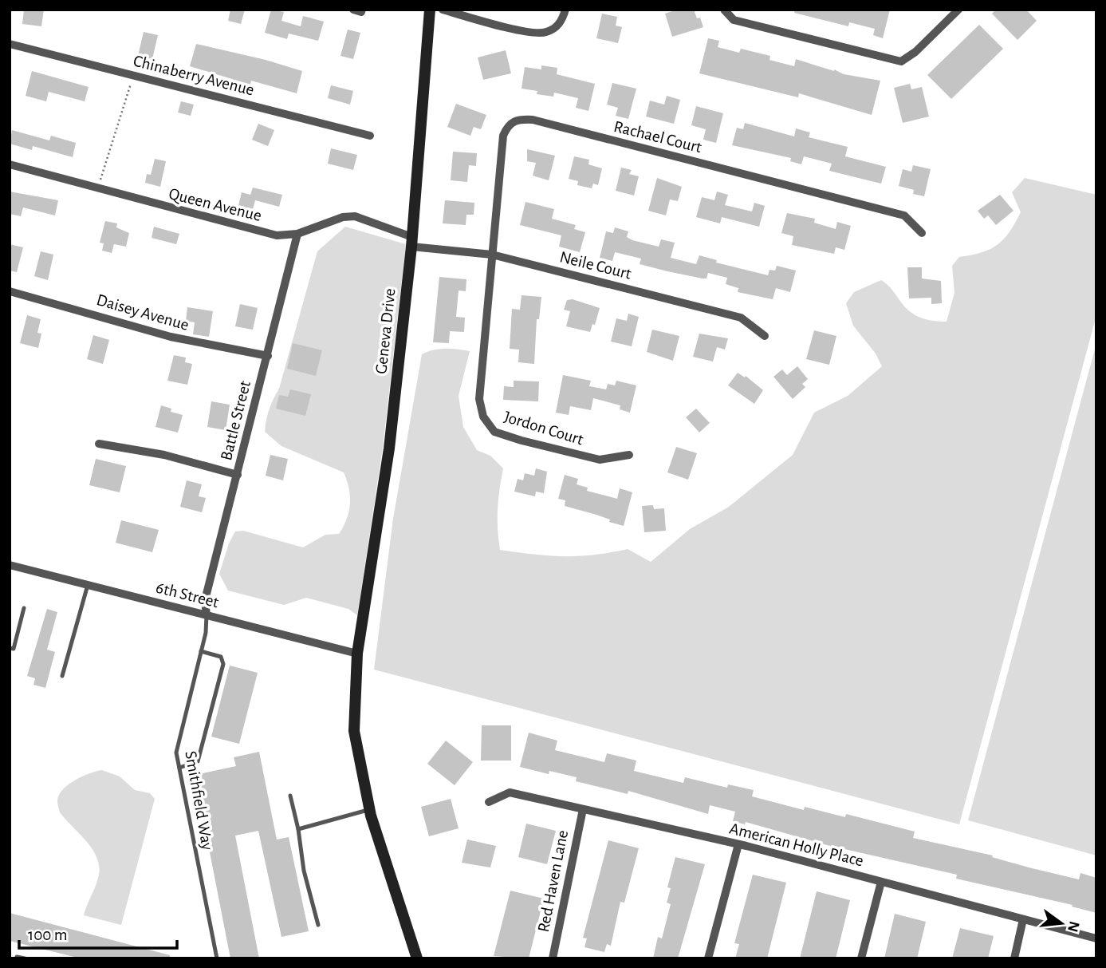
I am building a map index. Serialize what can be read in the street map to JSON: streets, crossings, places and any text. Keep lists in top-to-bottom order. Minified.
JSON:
{"streets":{"main road":["Geneva Drive"],"street":["Chinaberry Avenue","Rachael Court","Queen Avenue","Neile Court","Daisey Avenue","Battle Street","Jordon Court","6th Street","American Holly Place","Red Haven Lane"],"lane":["Smithfield Way"]},"crossings":[["Rachael Court","Neile Court"],["Rachael Court","Jordon Court"],["Queen Avenue","Neile Court"],["Queen Avenue","Geneva Drive"],["Queen Avenue","Battle Street"],["Neile Court","Geneva Drive"],["Neile Court","Jordon Court"],["Daisey Avenue","Battle Street"],["Geneva Drive","6th Street"],["Battle Street","6th Street"],["Battle Street","Smithfield Way"],["6th Street","Smithfield Way"],["American Holly Place","Red Haven Lane"]],"scale_bar":"100 m","north":"right"}
